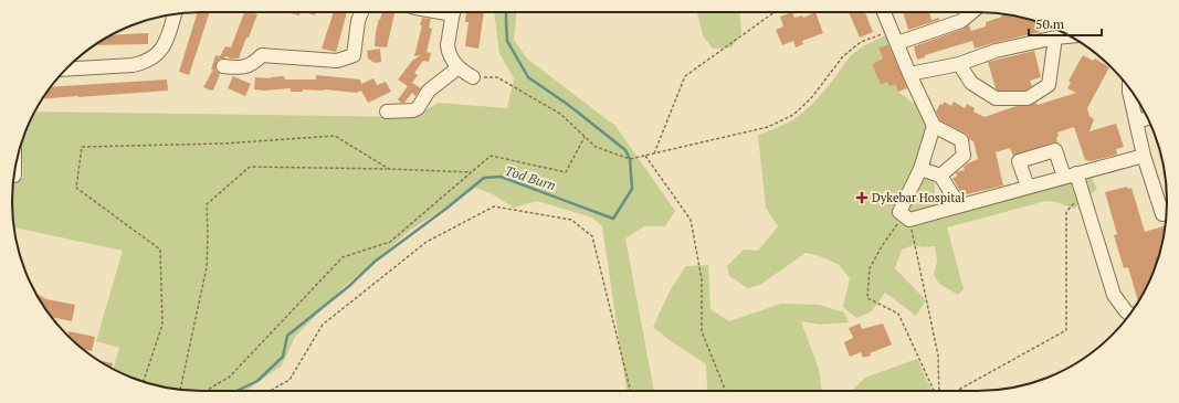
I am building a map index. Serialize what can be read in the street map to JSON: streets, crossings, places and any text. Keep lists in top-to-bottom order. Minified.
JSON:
{"water":["Tod Burn"],"places":{"health":["Dykebar Hospital"]},"scale_bar":"50 m"}
